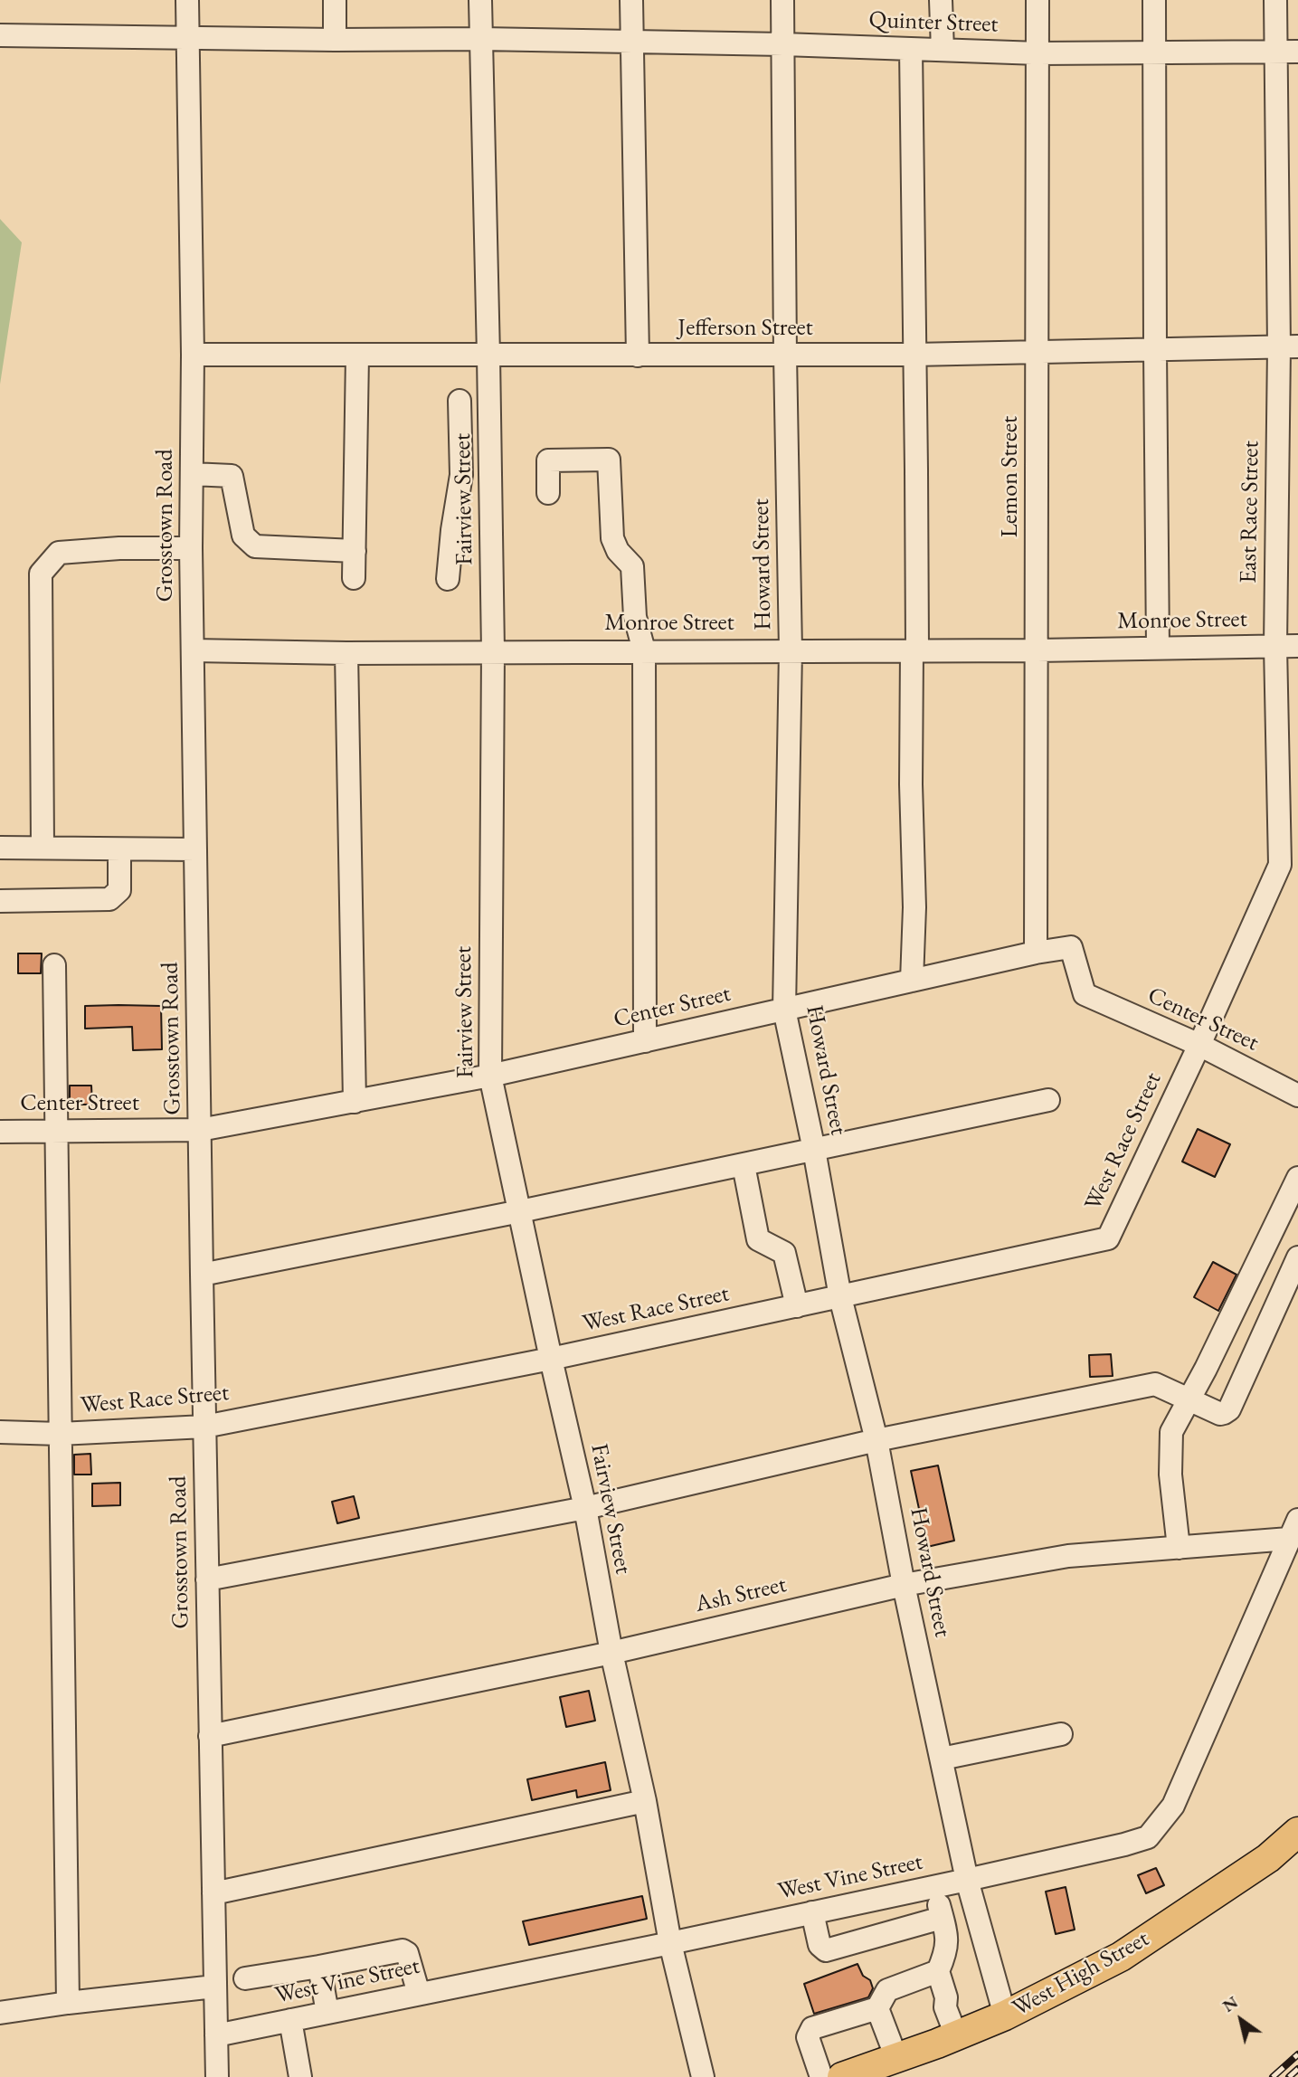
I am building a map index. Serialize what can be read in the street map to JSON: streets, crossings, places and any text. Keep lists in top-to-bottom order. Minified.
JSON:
{"streets":{"main road":["West High Street"],"street":["Quinter Street","Jefferson Street","Lemon Street","Fairview Street","East Race Street","Grosstown Road","Howard Street","Monroe Street","Center Street","West Race Street","Ash Street","West Vine Street"]},"crossings":[["Quinter Street","Lemon Street"],["Quinter Street","Fairview Street"],["Quinter Street","East Race Street"],["Quinter Street","Grosstown Road"],["Quinter Street","Howard Street"],["Jefferson Street","Lemon Street"],["Jefferson Street","Fairview Street"],["Jefferson Street","East Race Street"],["Jefferson Street","Grosstown Road"],["Jefferson Street","Howard Street"],["Lemon Street","Monroe Street"],["Lemon Street","Center Street"],["Fairview Street","Monroe Street"],["Fairview Street","Center Street"],["Fairview Street","West Race Street"],["Fairview Street","Ash Street"],["Fairview Street","West Vine Street"],["East Race Street","Monroe Street"],["East Race Street","Center Street"],["East Race Street","West Race Street"],["Grosstown Road","Monroe Street"],["Grosstown Road","Center Street"],["Grosstown Road","West Race Street"],["Grosstown Road","Ash Street"],["Grosstown Road","West Vine Street"],["Howard Street","Monroe Street"],["Howard Street","Center Street"],["Howard Street","West Race Street"],["Howard Street","Ash Street"],["Howard Street","West Vine Street"],["Howard Street","West High Street"],["Center Street","West Race Street"],["Ash Street","West Vine Street"]],"north":"top left"}
